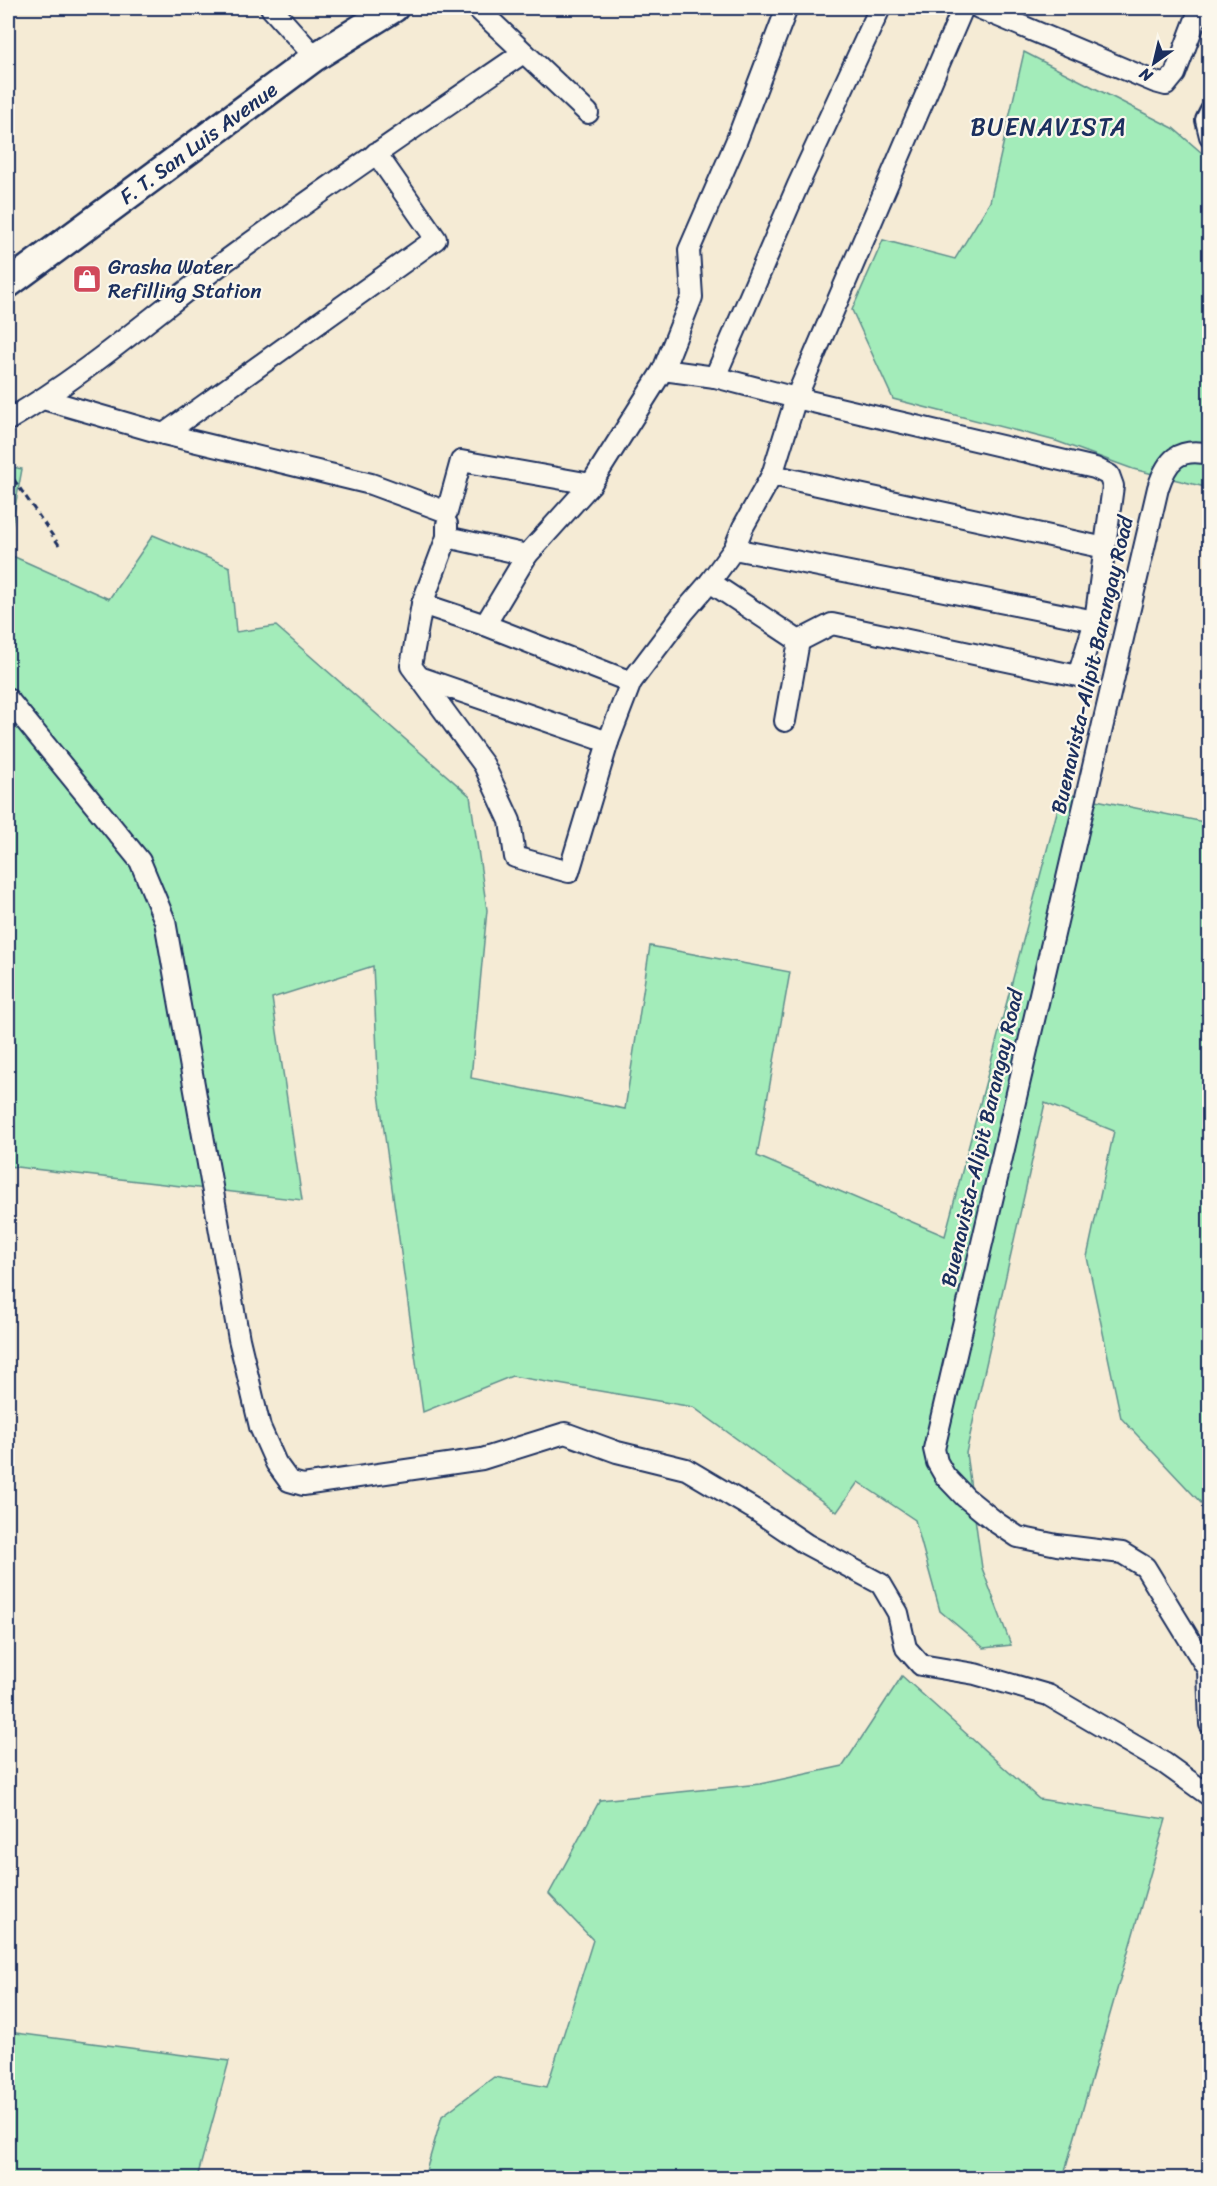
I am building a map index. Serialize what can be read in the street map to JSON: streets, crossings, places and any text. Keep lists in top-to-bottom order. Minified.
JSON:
{"streets":{"main road":["F. T. San Luis Avenue"],"street":["Buenavista-Alipit Barangay Road"]},"districts":["BUENAVISTA"],"places":{"shop":["Grasha Water Refilling Station"]},"north":"bottom left"}
